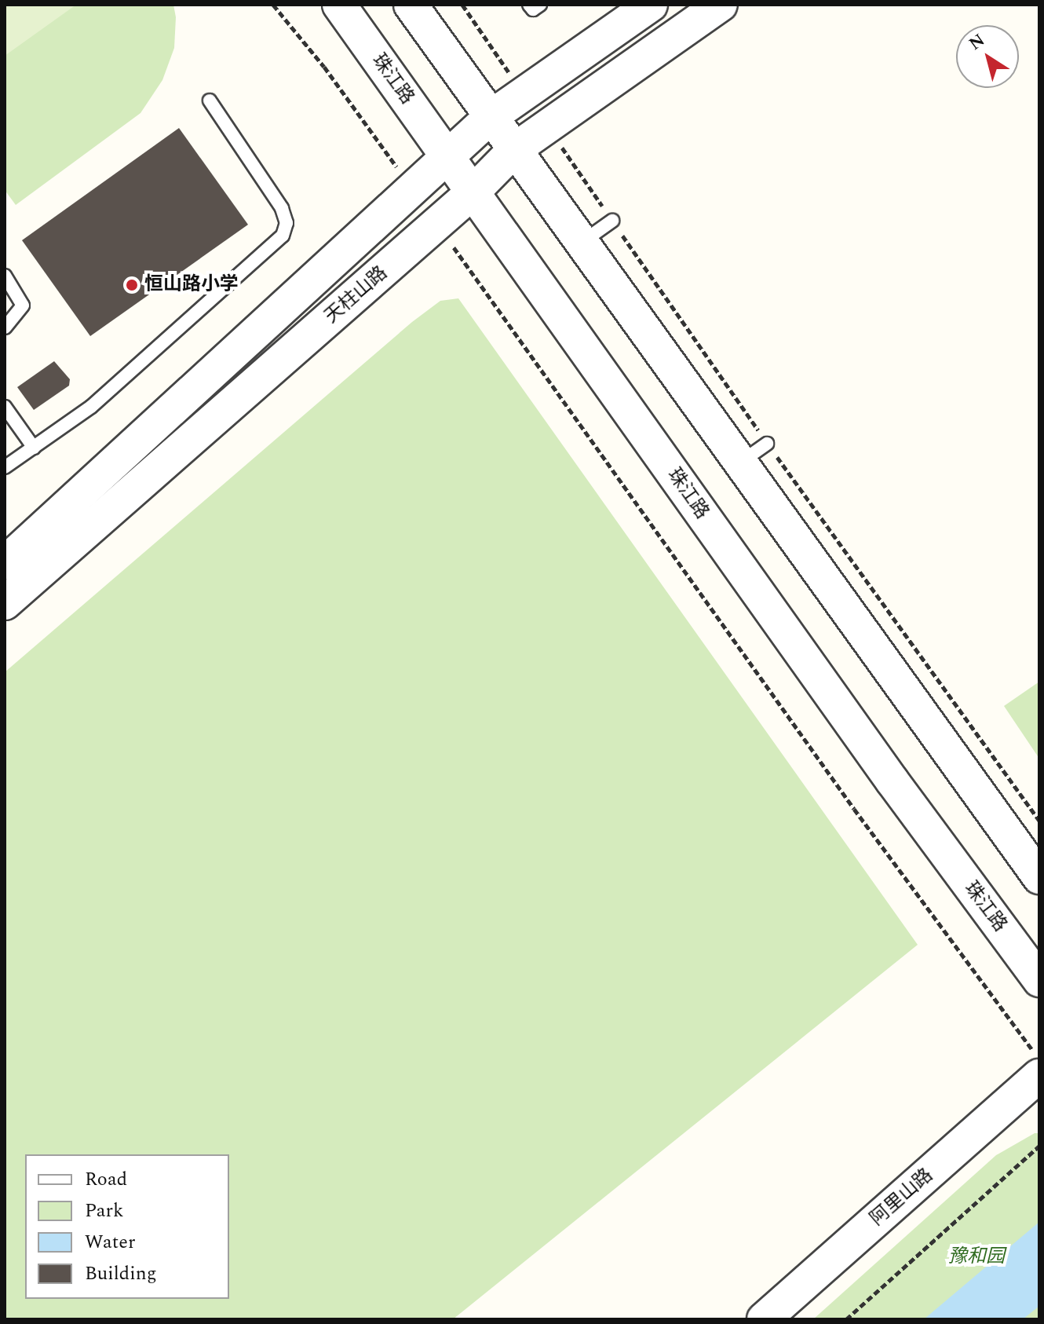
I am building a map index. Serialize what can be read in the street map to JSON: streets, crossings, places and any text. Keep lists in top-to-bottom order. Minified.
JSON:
{"streets":{"street":["珠江路","天柱山路","阿里山路"]},"crossings":[["珠江路","天柱山路"]],"parks":["豫和园"],"places":["恒山路小学"],"legend":["Road","Park","Water","Building"],"north":"top left"}
